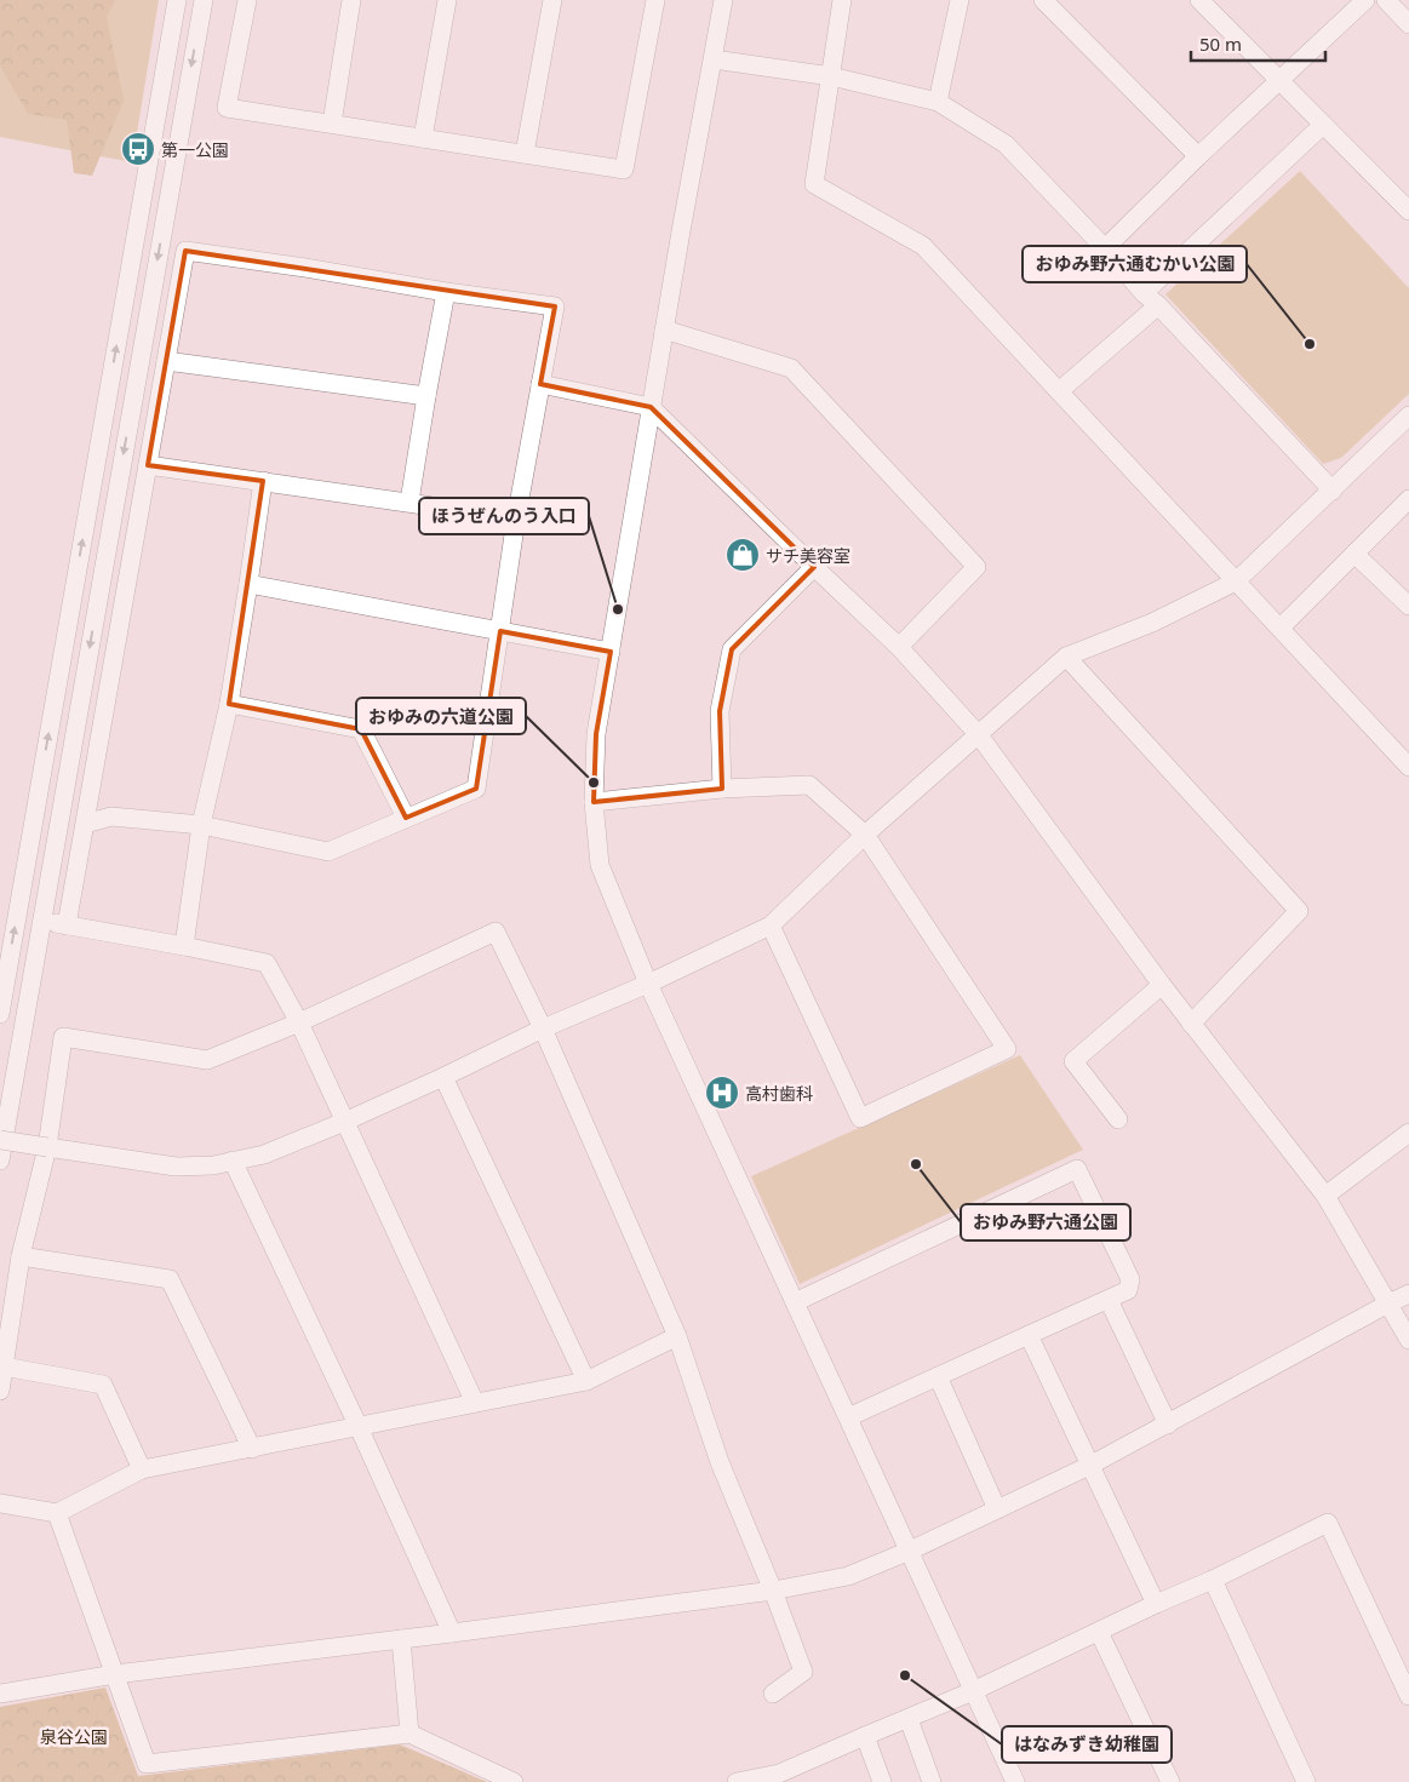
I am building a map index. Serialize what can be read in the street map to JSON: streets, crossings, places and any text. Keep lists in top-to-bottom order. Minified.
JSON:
{"parks":["泉谷公園"],"places":{"bus stop":["第一公園"],"other":["おゆみ野六通むかい公園","ほうぜんのう入口","おゆみの六道公園","おゆみ野六通公園","はなみずき幼稚園"],"shop":["サチ美容室"],"hospital":["高村歯科"]},"scale_bar":"50 m"}
